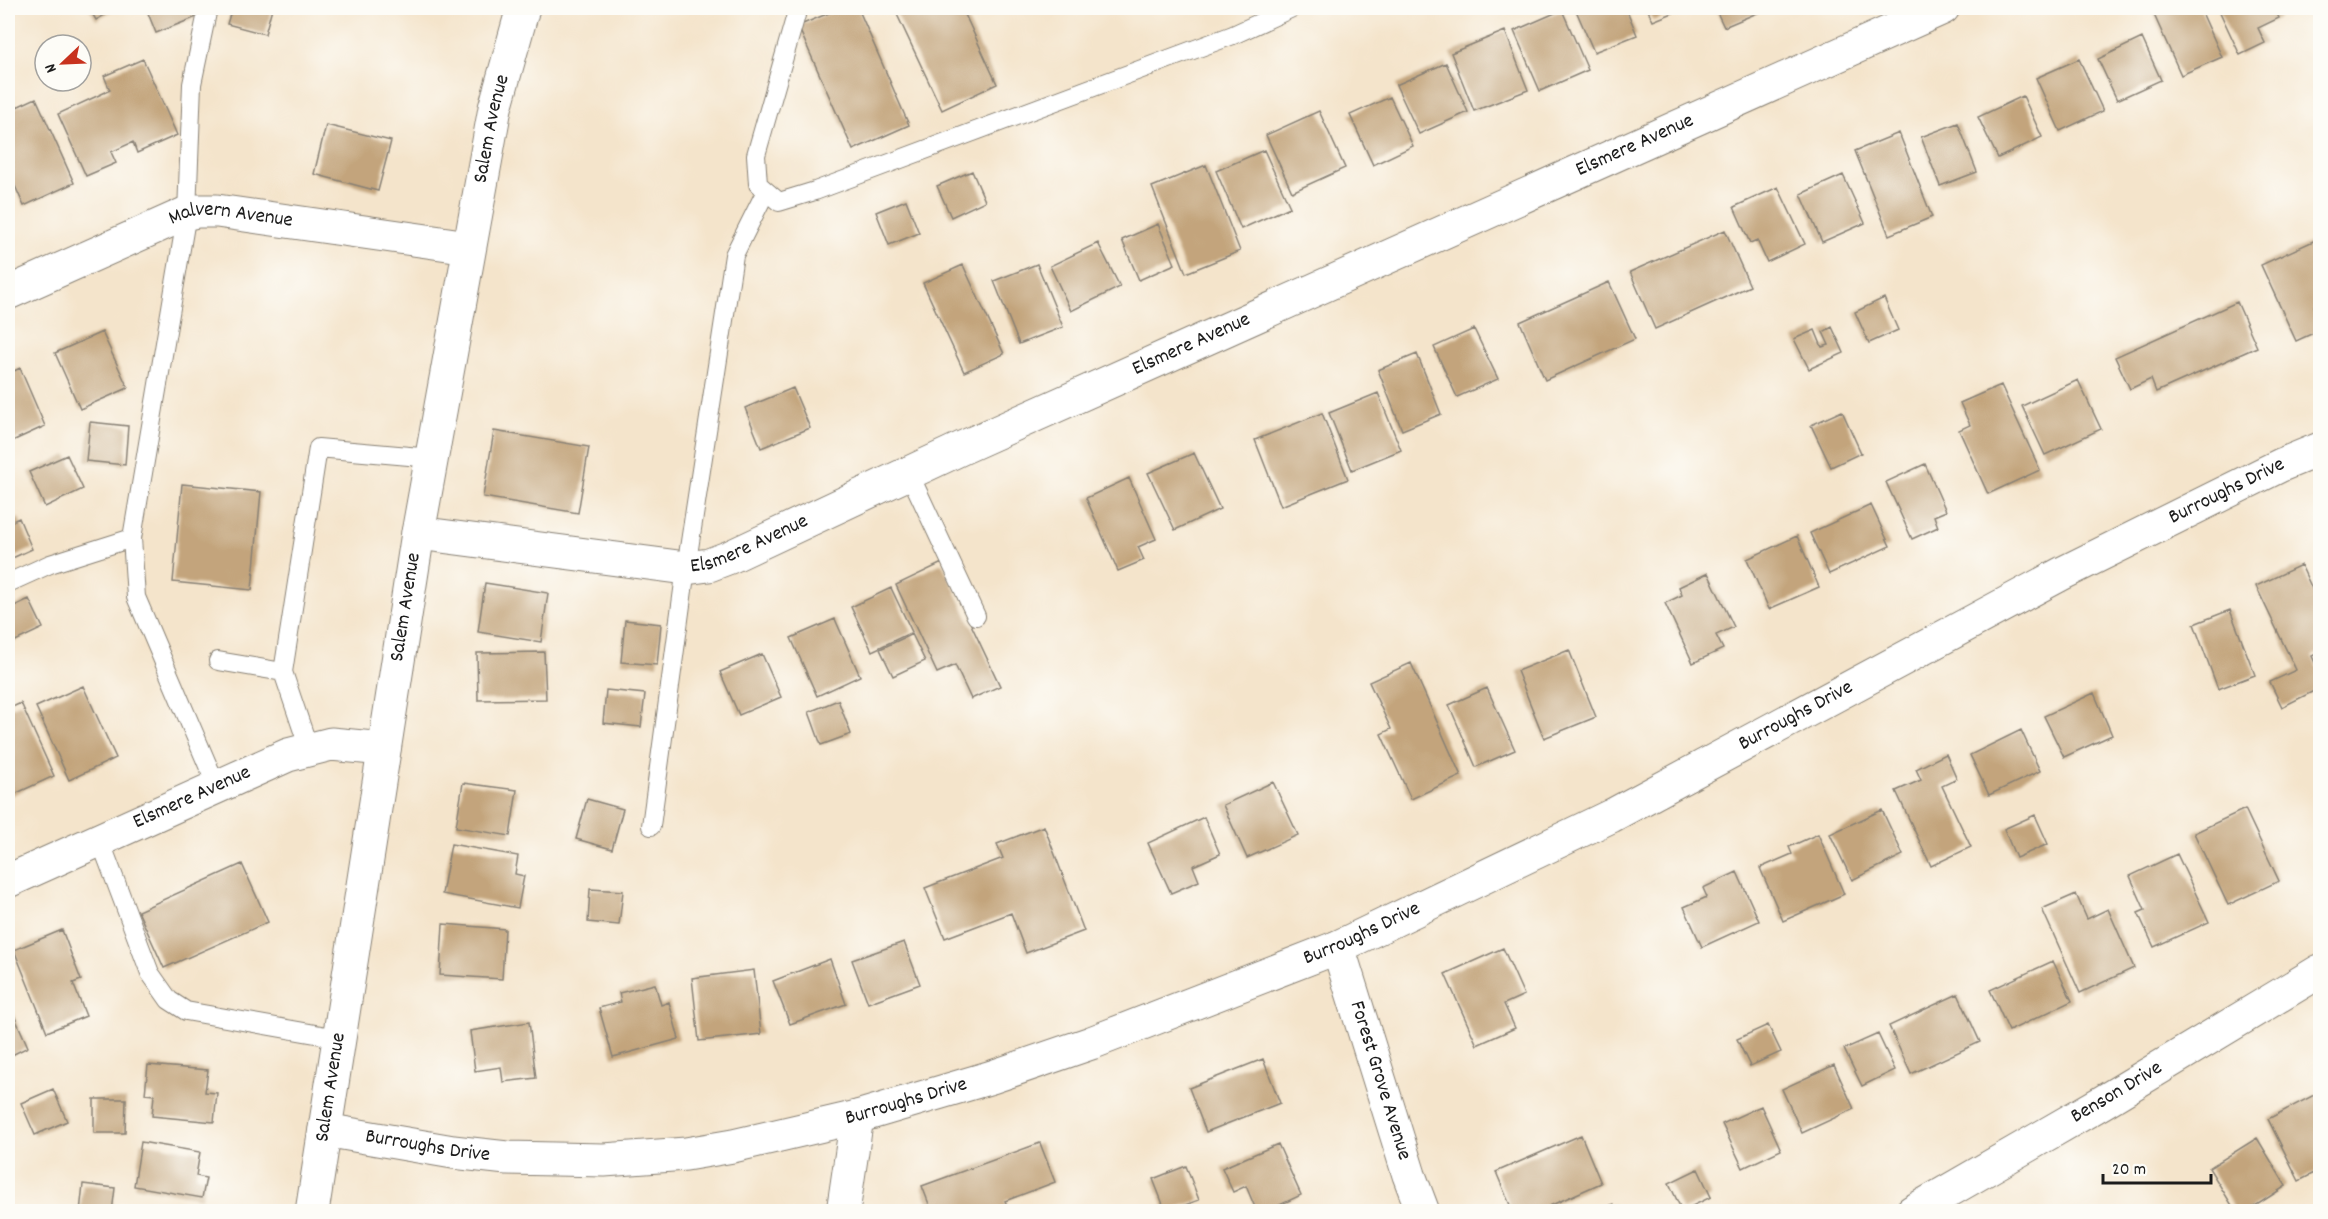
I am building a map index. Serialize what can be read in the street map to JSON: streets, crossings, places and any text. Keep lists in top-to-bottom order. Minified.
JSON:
{"streets":{"street":["Salem Avenue","Elsmere Avenue","Malvern Avenue","Burroughs Drive","Forest Grove Avenue","Benson Drive"]},"crossings":[["Salem Avenue","Elsmere Avenue"],["Salem Avenue","Malvern Avenue"],["Salem Avenue","Burroughs Drive"],["Burroughs Drive","Forest Grove Avenue"]],"scale_bar":"20 m","north":"bottom left"}
